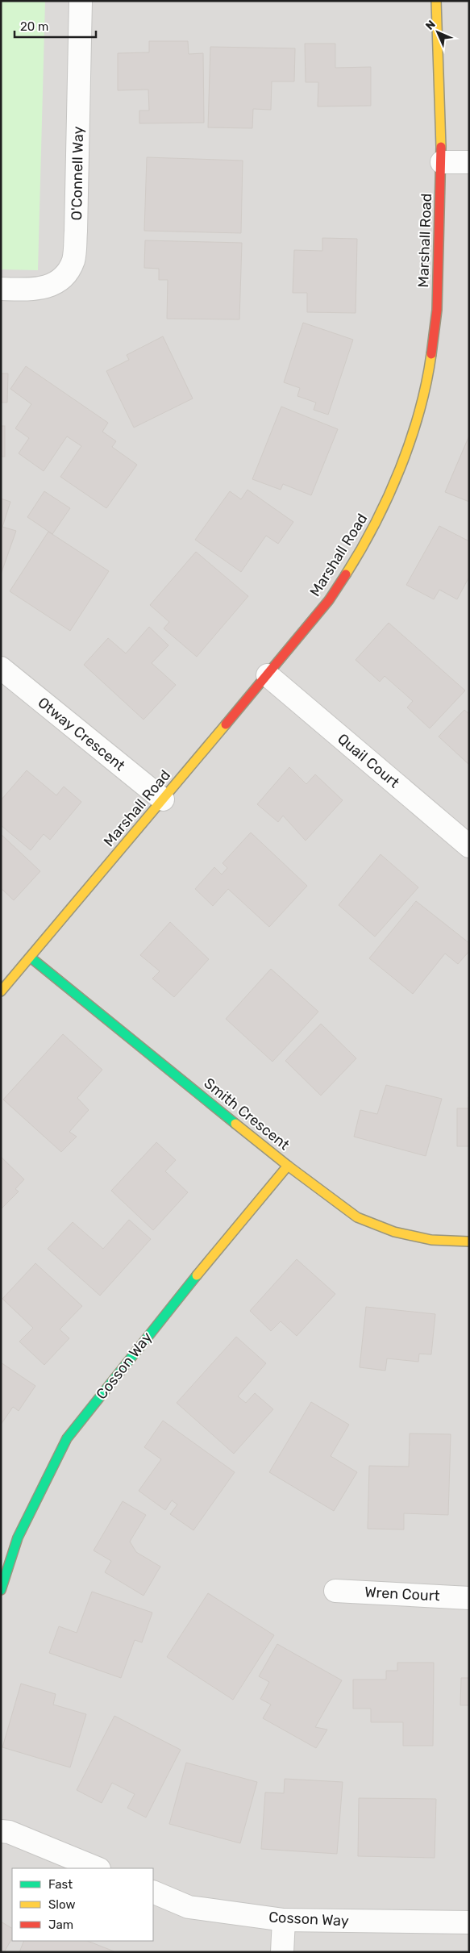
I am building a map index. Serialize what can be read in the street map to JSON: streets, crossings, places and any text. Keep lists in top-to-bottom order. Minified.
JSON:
{"streets":{"street":["O'Connell Way","Marshall Road","Otway Crescent","Quail Court","Smith Crescent","Cosson Way","Wren Court"]},"crossings":[["Marshall Road","Otway Crescent"],["Marshall Road","Quail Court"],["Marshall Road","Smith Crescent"],["Smith Crescent","Cosson Way"]],"legend":["Fast","Slow","Jam"],"scale_bar":"20 m","north":"top left"}
